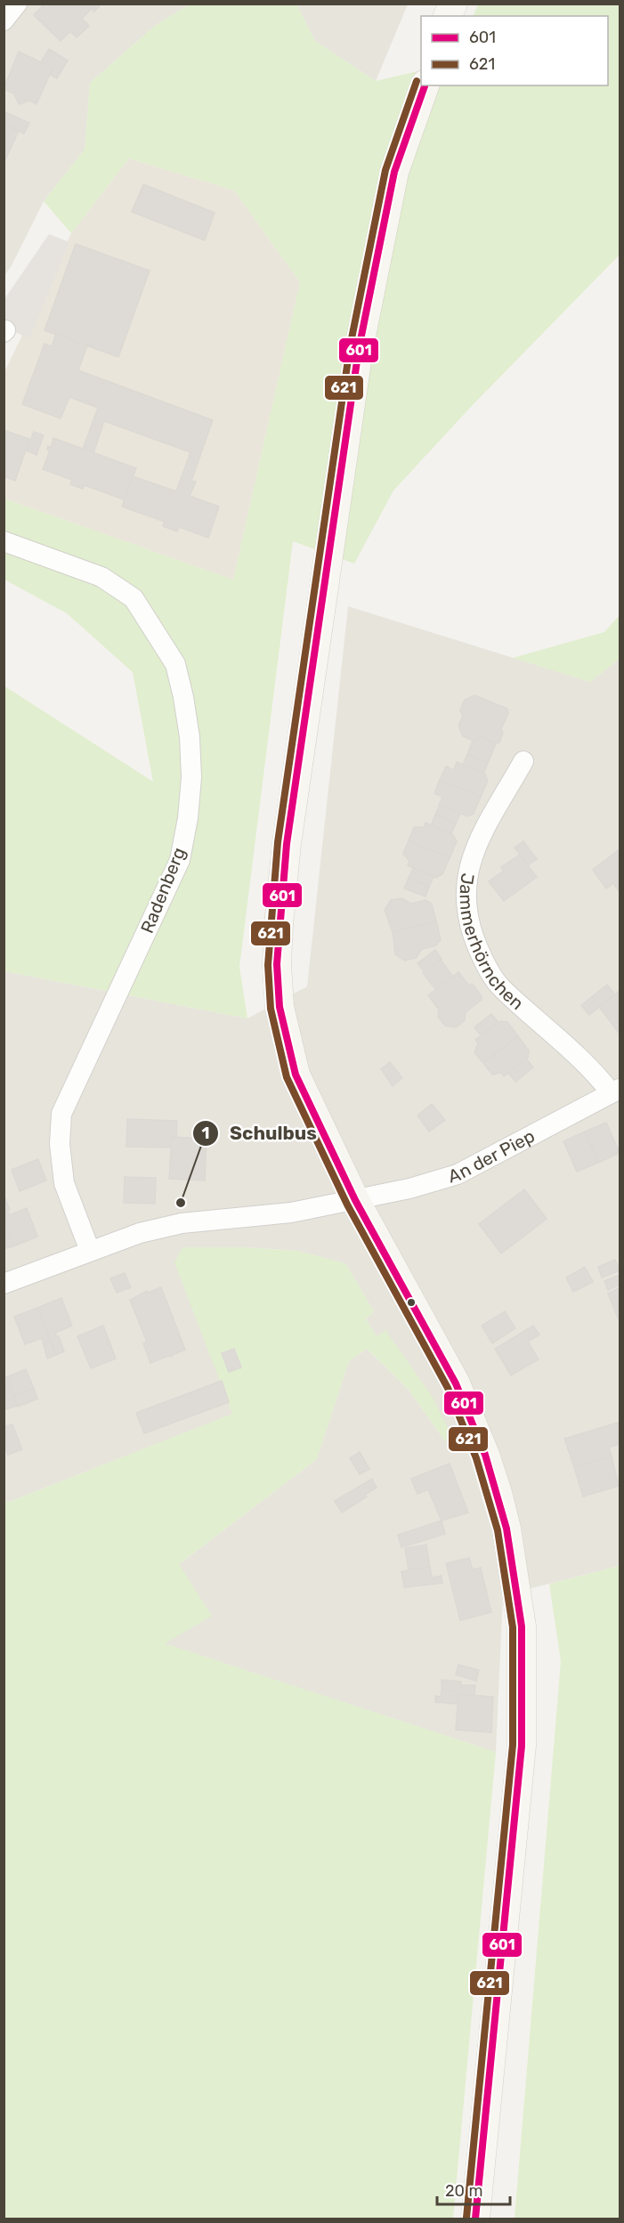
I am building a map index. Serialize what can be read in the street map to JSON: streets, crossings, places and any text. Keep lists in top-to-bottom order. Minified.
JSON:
{"streets":{"street":["Radenberg","Jammerhörnchen","An der Piep"]},"crossings":[["Radenberg","An der Piep"],["Jammerhörnchen","An der Piep"]],"places":["Schulbus"],"lines":["transit line 621","transit line 601"],"legend":["601","621"],"scale_bar":"20 m"}
